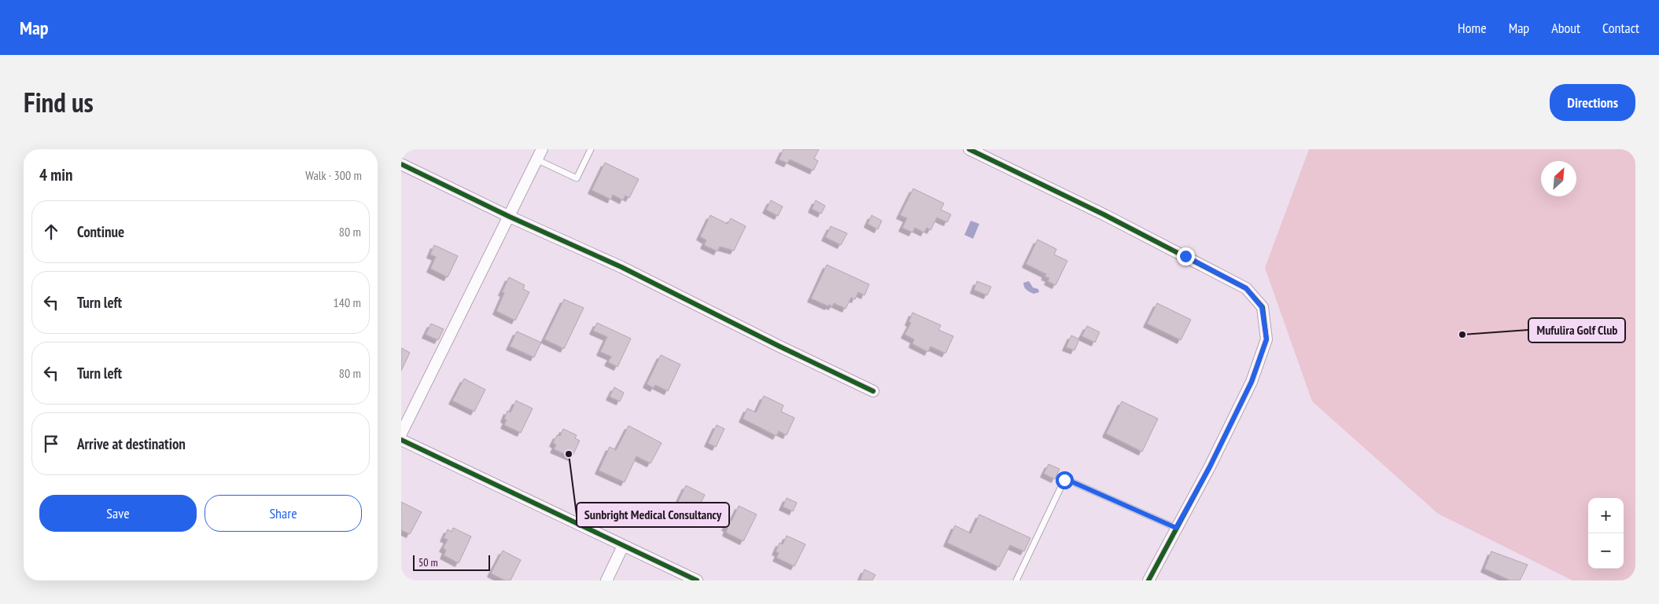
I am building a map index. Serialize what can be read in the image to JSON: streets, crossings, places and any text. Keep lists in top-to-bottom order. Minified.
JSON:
{"places":["Mufulira Golf Club","Sunbright Medical Consultancy"],"scale_bar":"50 m","north":"top right","page":{"header":"Map","nav":["Home","Map","About","Contact"],"title":"Find us","buttons":["Directions",["Save","Share"]],"heading":["4 min","Walk · 300 m"],"list":[["Continue","80 m"],["Turn left","140 m"],["Turn left","80 m"],"Arrive at destination"],"map_buttons":["+","−"],"scale":"50 m"}}
